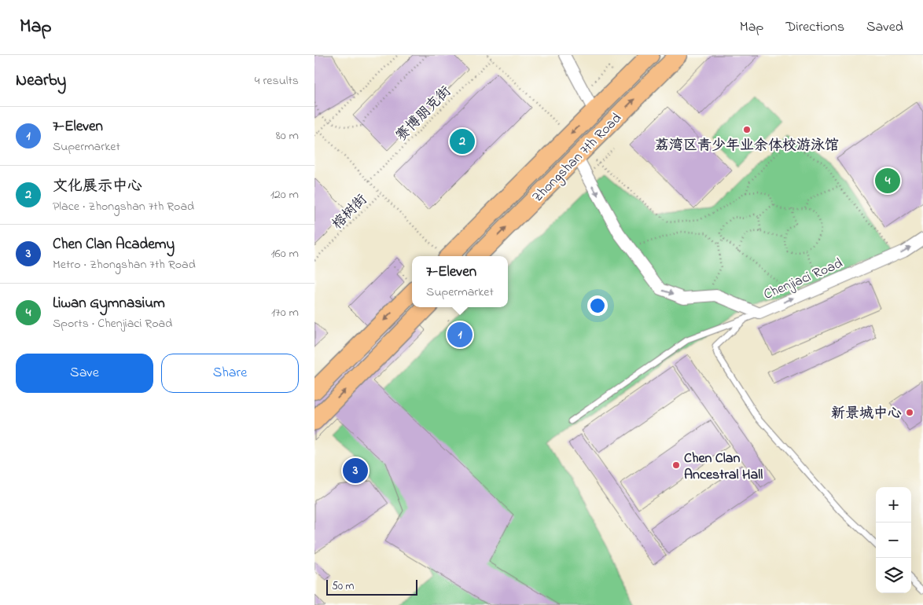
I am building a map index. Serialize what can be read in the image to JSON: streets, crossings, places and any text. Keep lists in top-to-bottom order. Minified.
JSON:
{"streets":{"main road":["Zhongshan 7th Road"],"street":["Chenjiaci Road"],"path":["赛博朋克街","榕树街"]},"crossings":[["Zhongshan 7th Road","Chenjiaci Road"]],"one_way":["Chenjiaci Road"],"places":["荔湾区青少年业余体校游泳馆","新景城中心","Chen Clan Ancestral Hall"],"scale_bar":"50 m","page":{"header":"Map","nav":["Map","Directions","Saved"],"heading":["Nearby","4 results"],"list":[{"mark":"1","name":"7-Eleven","note":"Supermarket","value":"80 m"},{"mark":"2","name":"文化展示中心","note":"Place · Zhongshan 7th Road","value":"120 m"},{"mark":"3","name":"Chen Clan Academy","note":"Metro · Zhongshan 7th Road","value":"160 m"},{"mark":"4","name":"Liwan Gymnasium","note":"Sports · Chenjiaci Road","value":"170 m"}],"pins":["2","4","1","3"],"popup":["7-Eleven","Supermarket"],"buttons":["Save","Share"],"map_buttons":["+","−"],"scale":"50 m"}}
